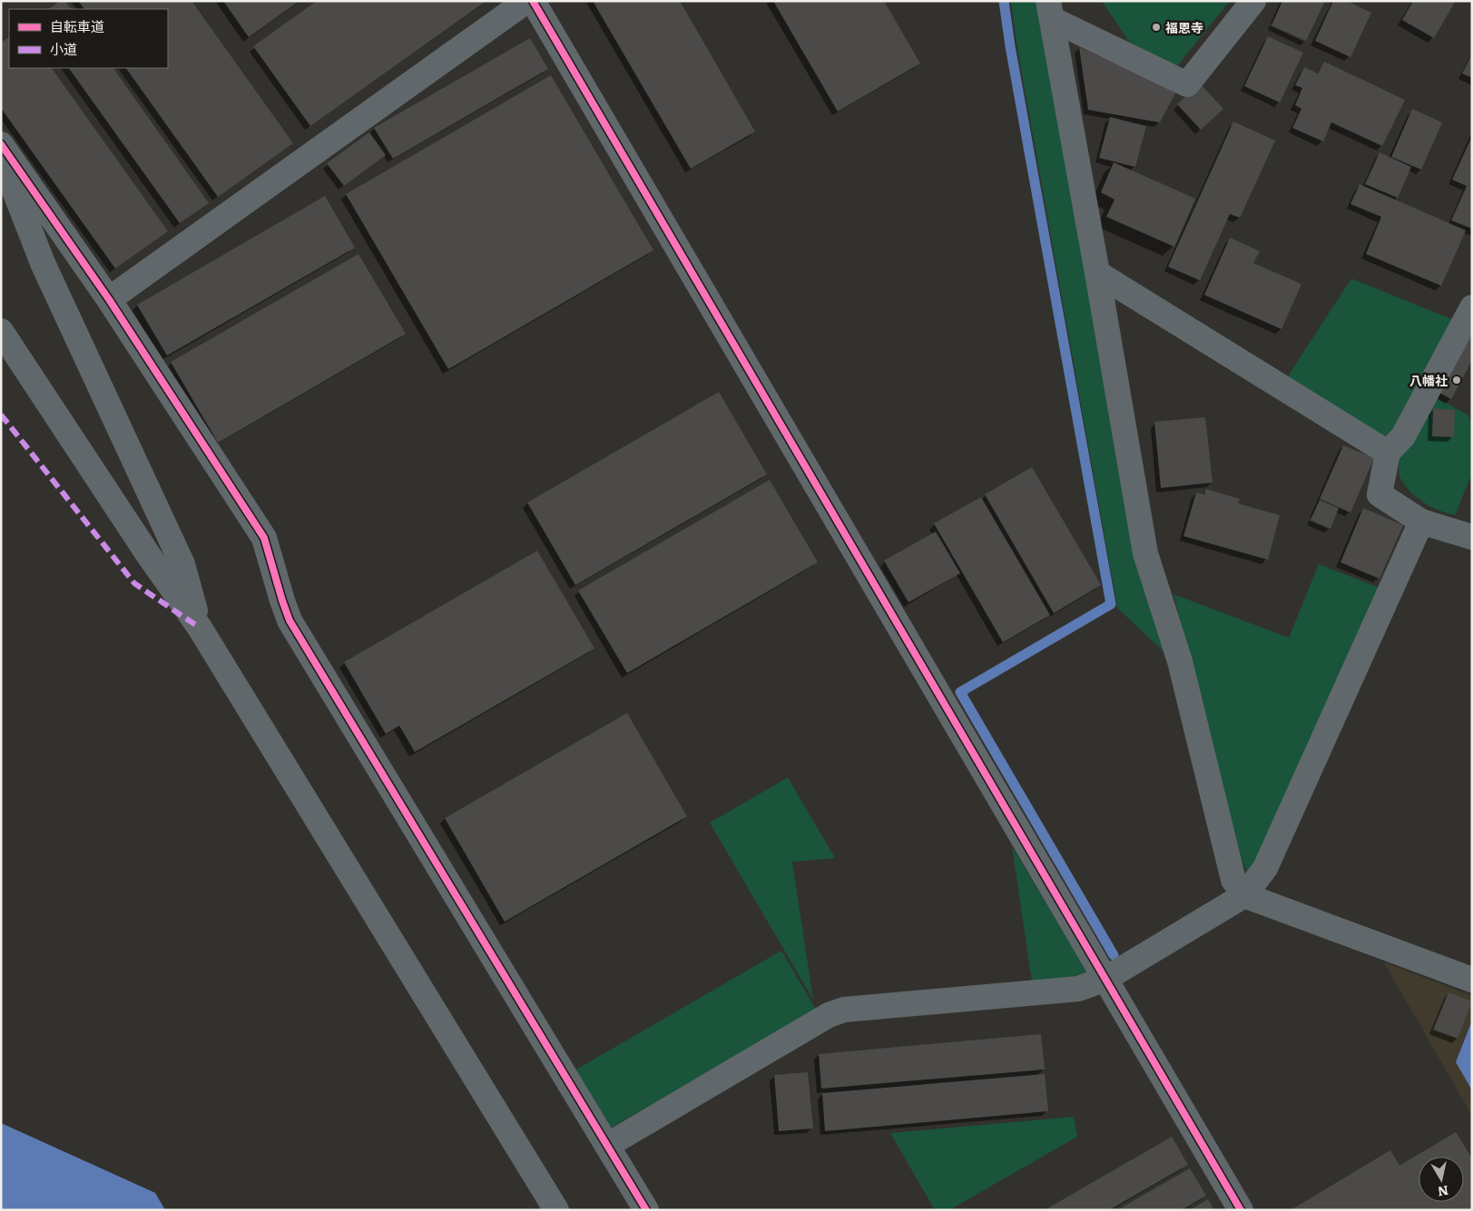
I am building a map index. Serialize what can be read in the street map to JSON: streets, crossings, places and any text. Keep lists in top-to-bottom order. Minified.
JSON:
{"places":["福恩寺","八幡社"],"legend":["自転車道","小道"],"north":"bottom"}
